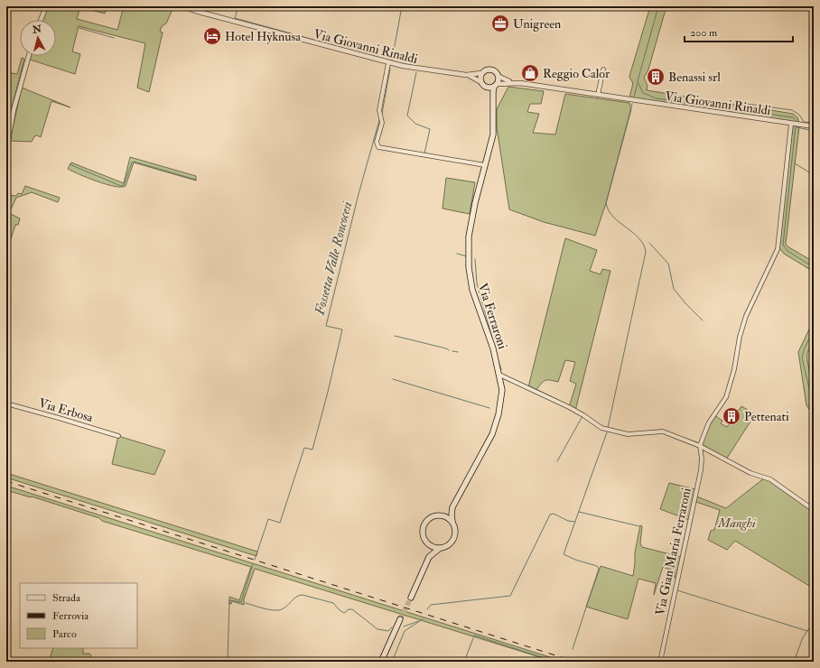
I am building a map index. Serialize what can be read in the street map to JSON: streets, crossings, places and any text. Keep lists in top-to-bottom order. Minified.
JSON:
{"streets":{"main road":["Via Ferraroni"],"street":["Via Giovanni Rinaldi","Via Erbosa","Via Gian Maria Ferraroni"]},"crossings":[["Via Giovanni Rinaldi","Via Ferraroni"],["Via Giovanni Rinaldi","Via Gian Maria Ferraroni"]],"water":["Fossetta Valle Roncocesi"],"parks":["Manghi"],"places":{"office":["Unigreen"],"hotel":["Hotel Hyknusa"],"shop":["Reggio Calor"],"building":["Benassi srl","Pettenati"]},"legend":["Strada","Ferrovia","Parco"],"scale_bar":"200 m","north":"top"}
